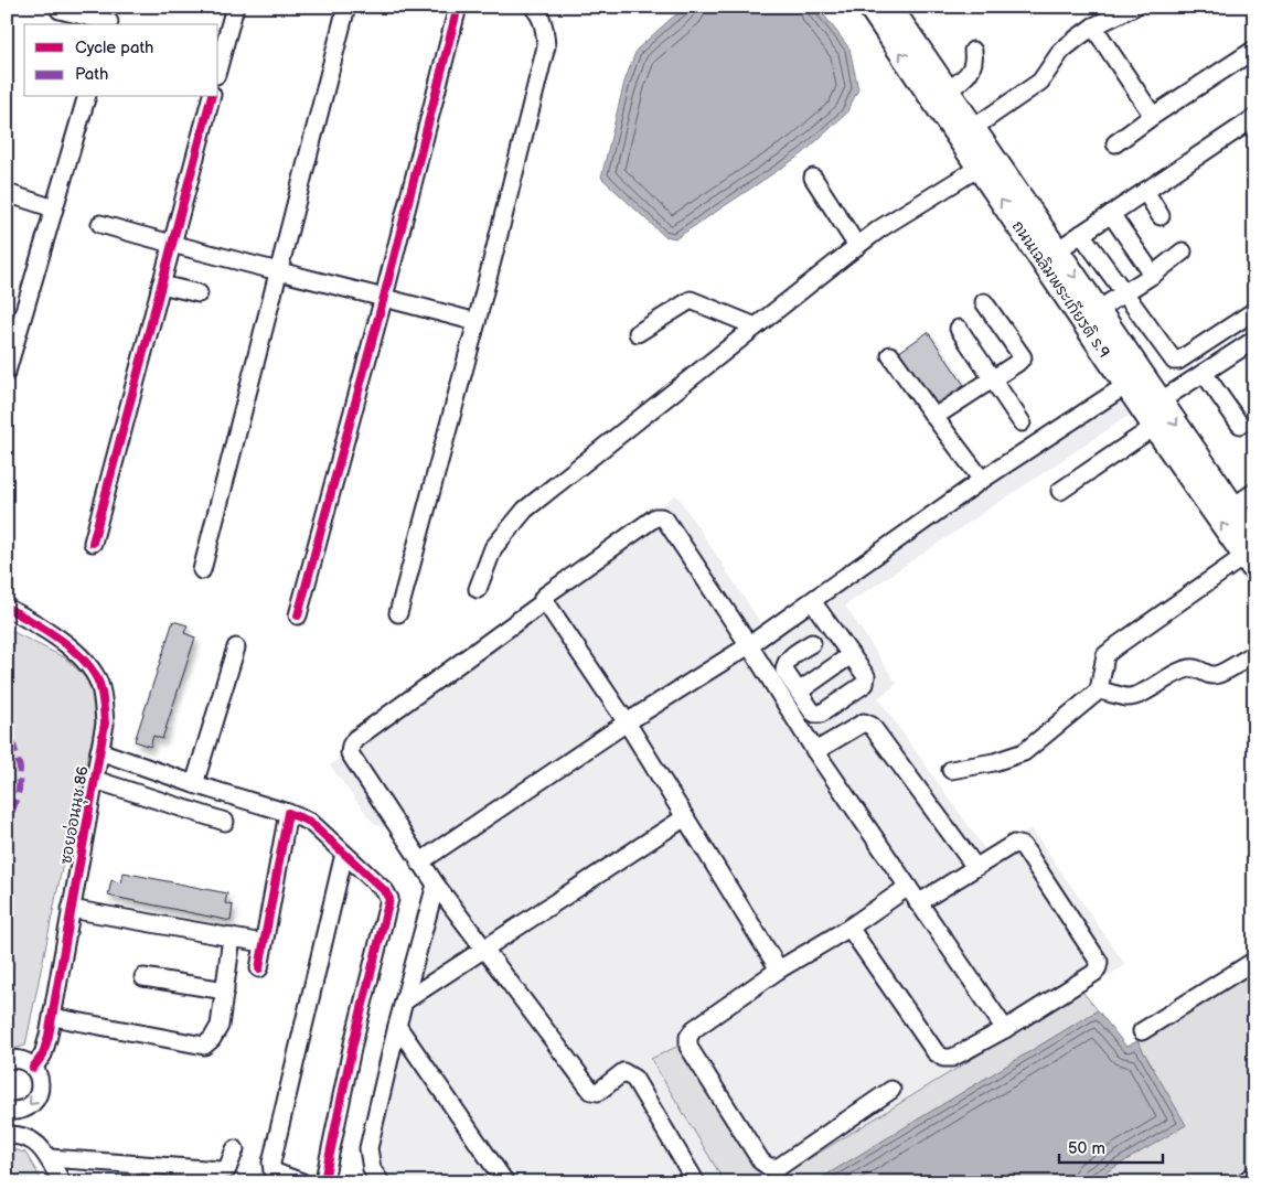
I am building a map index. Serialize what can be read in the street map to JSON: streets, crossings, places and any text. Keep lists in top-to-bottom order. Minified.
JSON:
{"streets":{"main road":["ถนนเฉลิมพระเกียรติ ร.9"],"street":["ซอยอ่อนนุช 86"]},"legend":["Cycle path","Path"],"scale_bar":"50 m"}
